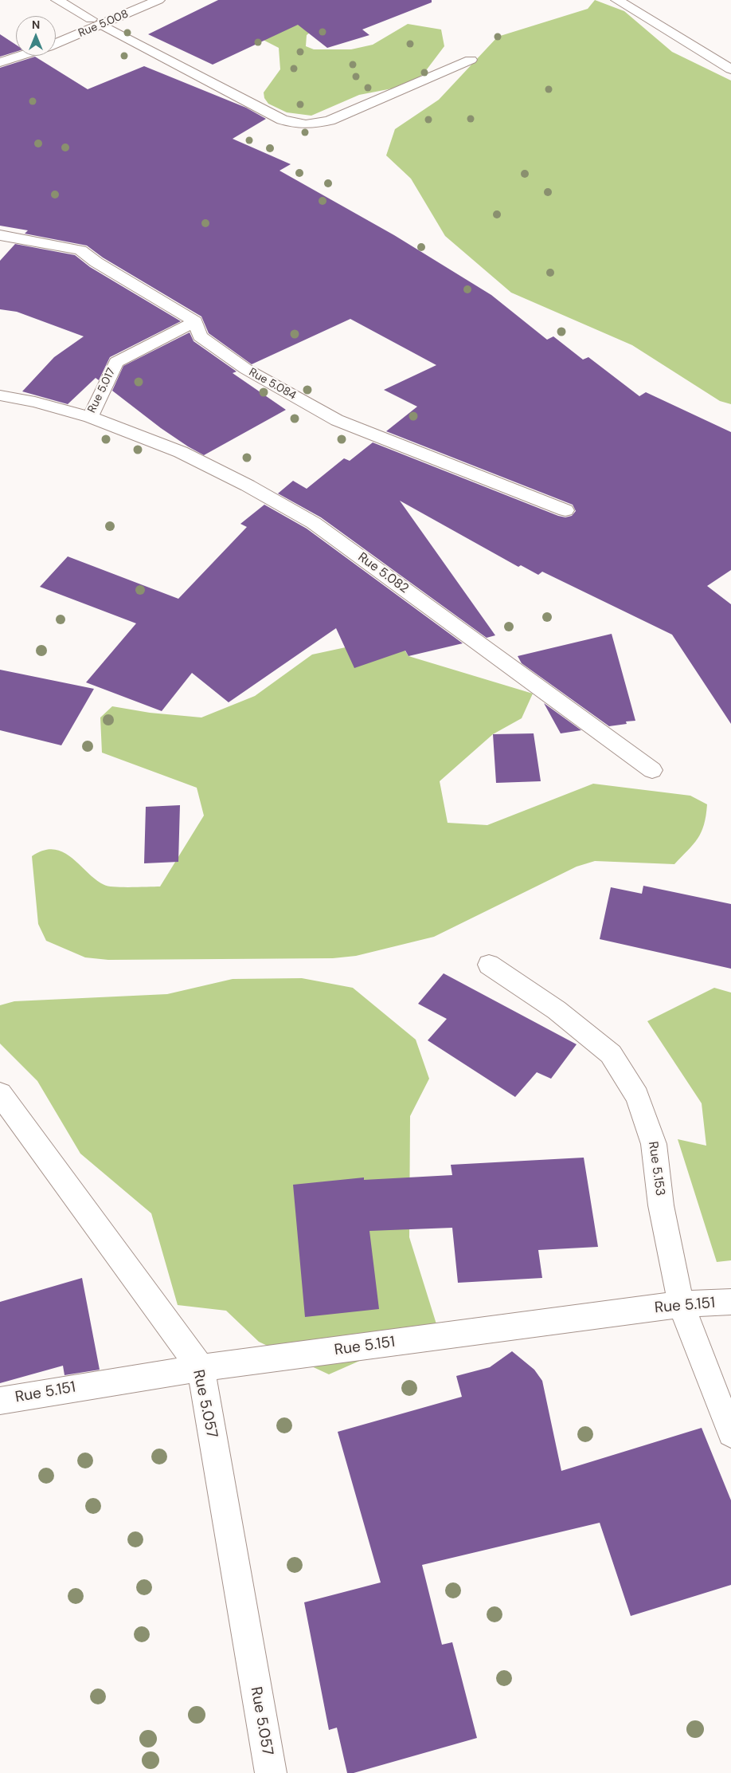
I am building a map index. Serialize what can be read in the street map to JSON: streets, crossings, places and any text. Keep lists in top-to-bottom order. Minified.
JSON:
{"streets":{"street":["Rue 5.008","Rue 5.084","Rue 5.017","Rue 5.082","Rue 5.153","Rue 5.151","Rue 5.057"]},"crossings":[["Rue 5.084","Rue 5.017"],["Rue 5.017","Rue 5.082"],["Rue 5.153","Rue 5.151"],["Rue 5.151","Rue 5.057"]],"north":"top"}
